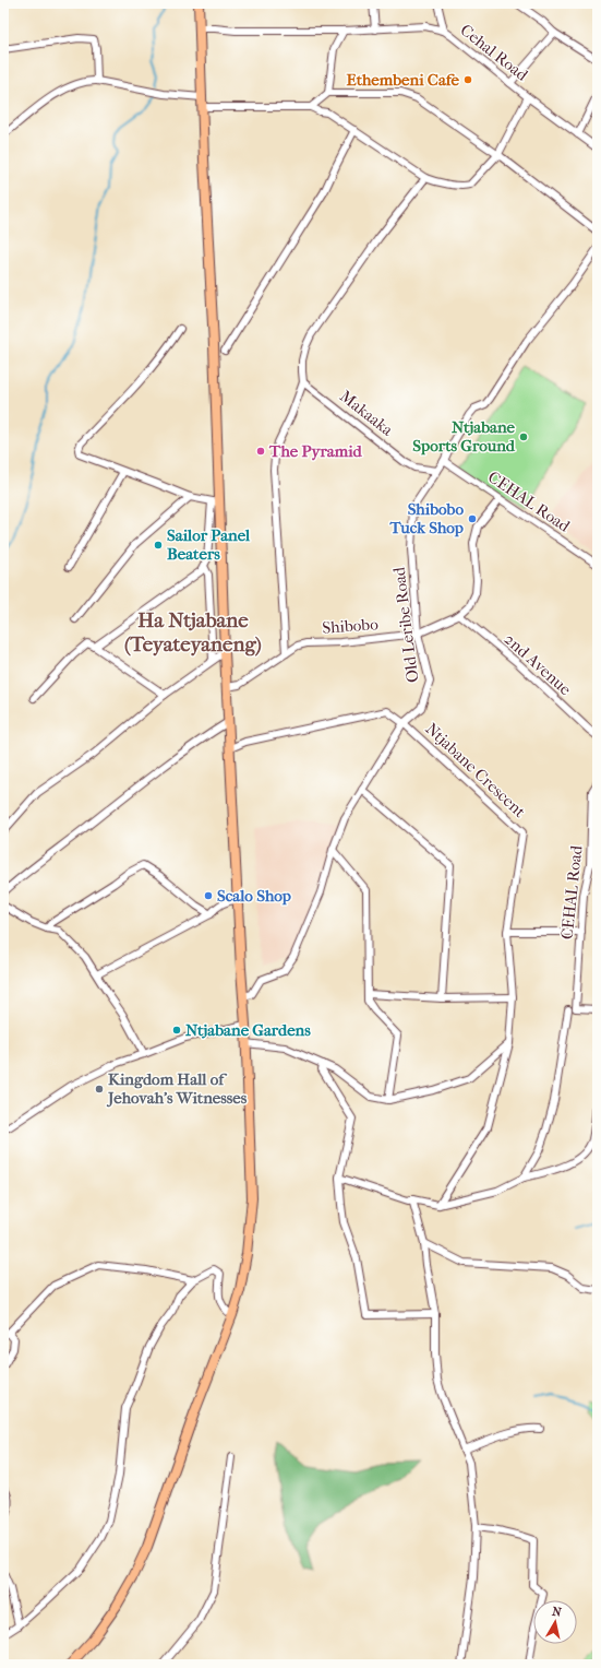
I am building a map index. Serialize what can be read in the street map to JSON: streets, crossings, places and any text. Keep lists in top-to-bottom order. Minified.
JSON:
{"streets":{"street":["Cehal Road","Makaaka","CEHAL Road","Old Leribe Road","Shibobo","2nd Avenue","Ntjabane Crescent"]},"crossings":[["Makaaka","Old Leribe Road"],["CEHAL Road","Old Leribe Road"],["CEHAL Road","Shibobo"],["Old Leribe Road","Shibobo"],["Old Leribe Road","Ntjabane Crescent"],["Shibobo","2nd Avenue"]],"districts":["Ha Ntjabane (Teyateyaneng)"],"places":["Ethembeni Cafe","Ntjabane Sports Ground","The Pyramid","Shibobo Tuck Shop","Sailor Panel Beaters","Scalo Shop","Ntjabane Gardens","Kingdom Hall of Jehovah's Witnesses"],"north":"top"}
